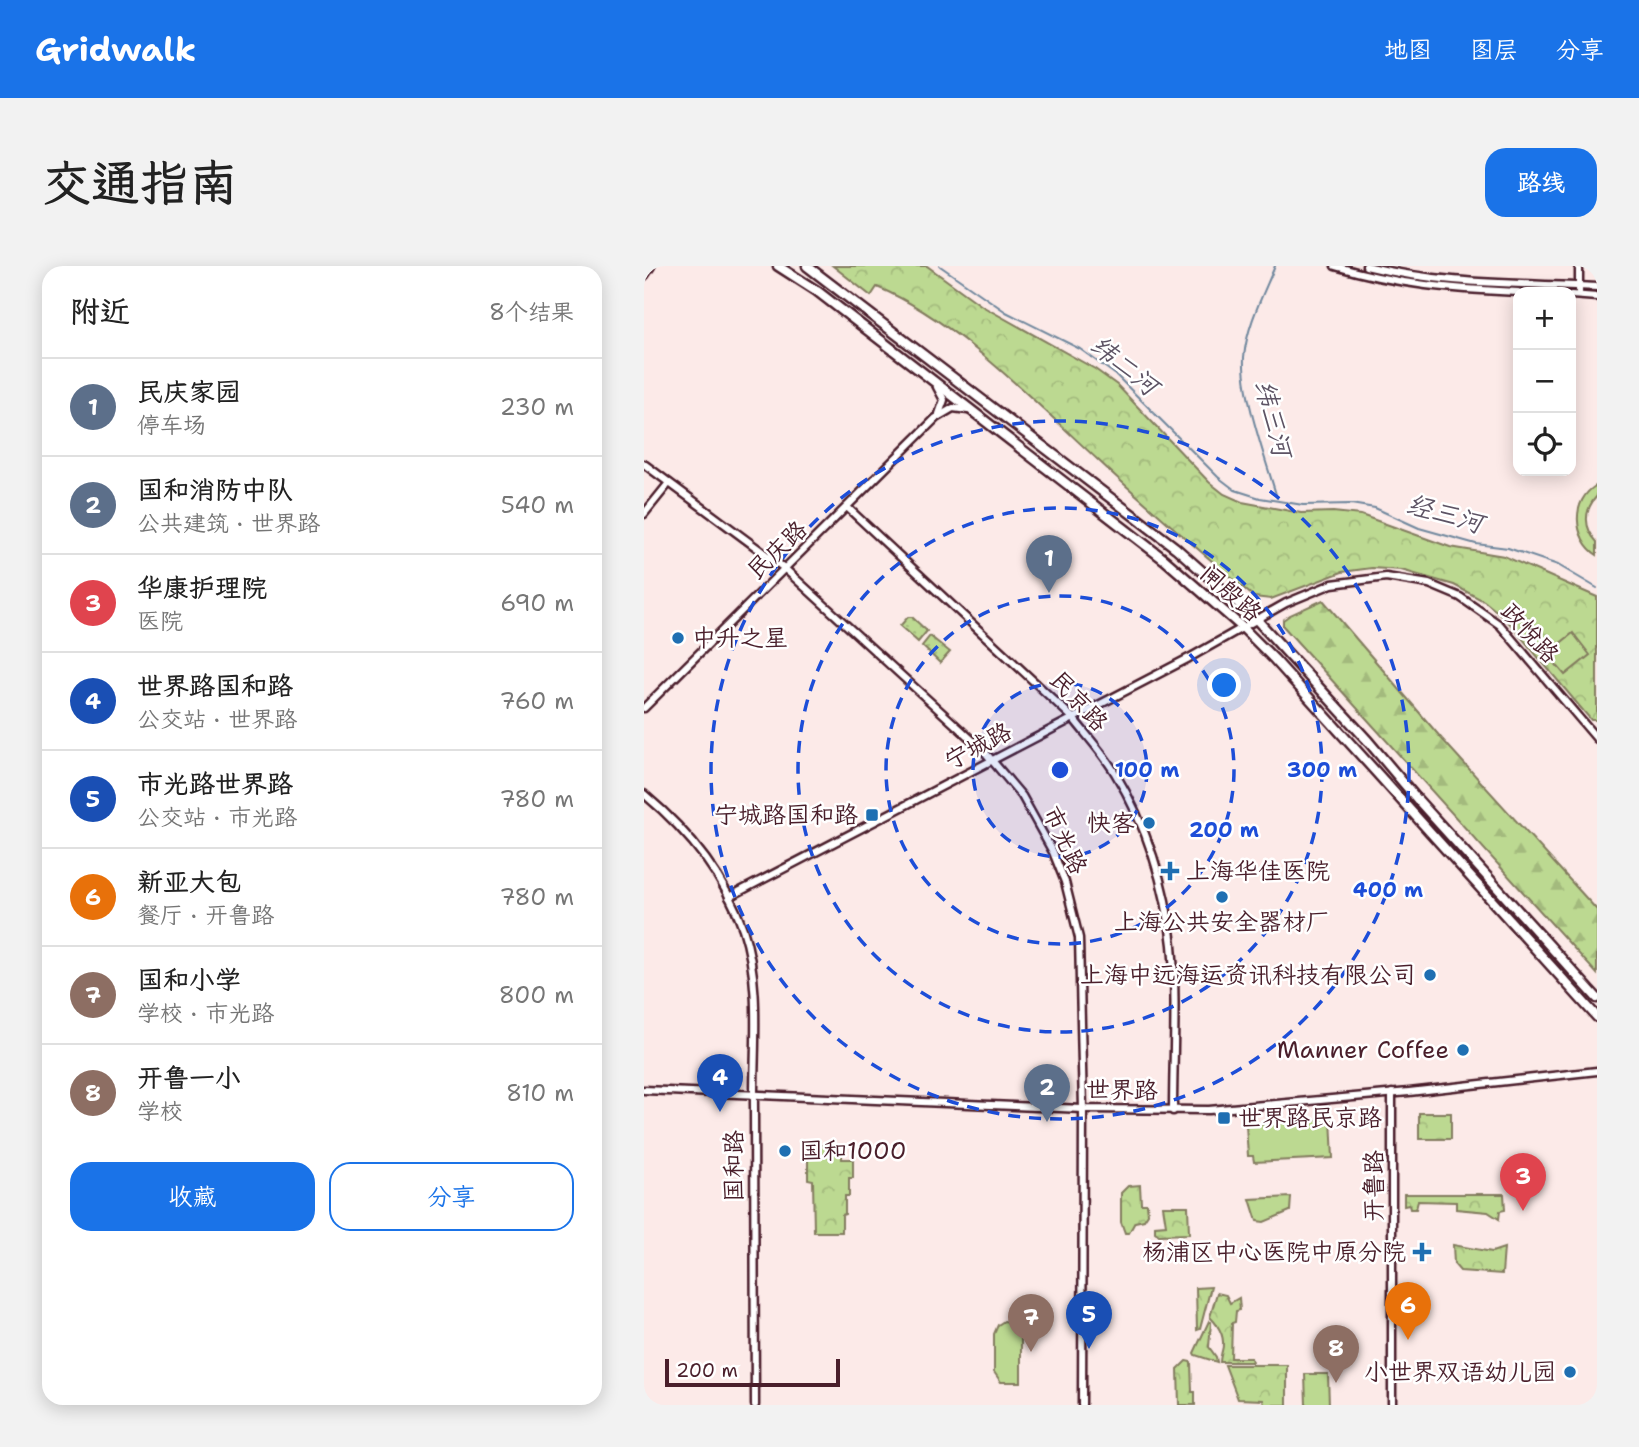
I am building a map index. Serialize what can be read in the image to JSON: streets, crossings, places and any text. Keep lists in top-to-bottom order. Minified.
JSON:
{"streets":{"main road":["闸殷路"],"street":["民庆路","政悦路","民京路","宁城路","市光路","世界路","国和路","开鲁路"]},"crossings":[["民庆路","民京路"],["民庆路","市光路"],["闸殷路","政悦路"],["闸殷路","宁城路"],["政悦路","宁城路"],["民京路","宁城路"],["民京路","世界路"],["宁城路","市光路"],["宁城路","国和路"],["市光路","世界路"],["世界路","国和路"],["世界路","开鲁路"]],"water":["纬二河","纬三河","经三河"],"places":{"other":["中升之星","快客","上海公共安全器材厂","上海中远海运资讯科技有限公司","Manner Coffee","国和1000","小世界双语幼儿园"],"transit":["宁城路国和路","世界路民京路"],"health":["上海华佳医院","杨浦区中心医院中原分院"]},"scale_bar":"200 m","page":{"header":"Gridwalk","nav":["地图","图层","分享"],"buttons":["路线",["收藏","分享"]],"title":"交通指南","heading":["附近","8个结果"],"map_buttons":["+","−"],"list":[{"mark":"1","name":"民庆家园","note":"停车场","value":"230 m"},{"mark":"2","name":"国和消防中队","note":"公共建筑 · 世界路","value":"540 m"},{"mark":"3","name":"华康护理院","note":"医院","value":"690 m"},{"mark":"4","name":"世界路国和路","note":"公交站 · 世界路","value":"760 m"},{"mark":"5","name":"市光路世界路","note":"公交站 · 市光路","value":"780 m"},{"mark":"6","name":"新亚大包","note":"餐厅 · 开鲁路","value":"780 m"},{"mark":"7","name":"国和小学","note":"学校 · 市光路","value":"800 m"},{"mark":"8","name":"开鲁一小","note":"学校","value":"810 m"}],"pins":["1","4","2","3","6","5","7","8"],"scale":"200 m"},"rings":["100 m","300 m","200 m","400 m"]}
